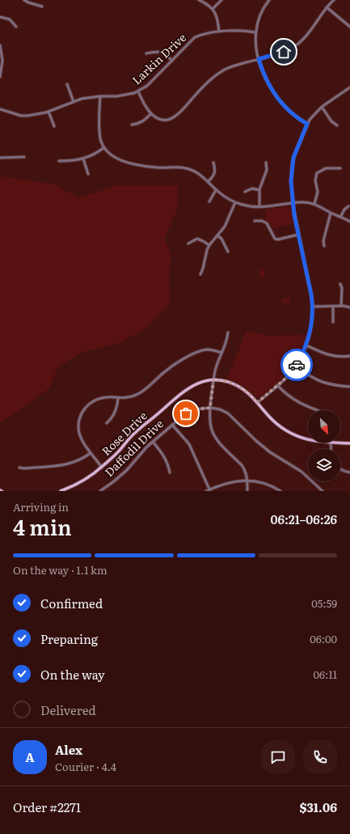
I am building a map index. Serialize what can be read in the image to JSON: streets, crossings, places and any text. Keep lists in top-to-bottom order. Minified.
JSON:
{"streets":{"main road":["Rose Drive"],"street":["Larkin Drive","Daffodil Drive"]},"north":"bottom right","page":{"heading":["4 min","Arriving in","06:21–06:26"],"panel":["Alex","Courier · 4.4","Order #2271","$31.06"],"bar":"On the way · 1.1 km","list":[["Confirmed","05:59"],["Preparing","06:00"],["On the way","06:11"],"Delivered"],"round":"A"}}
